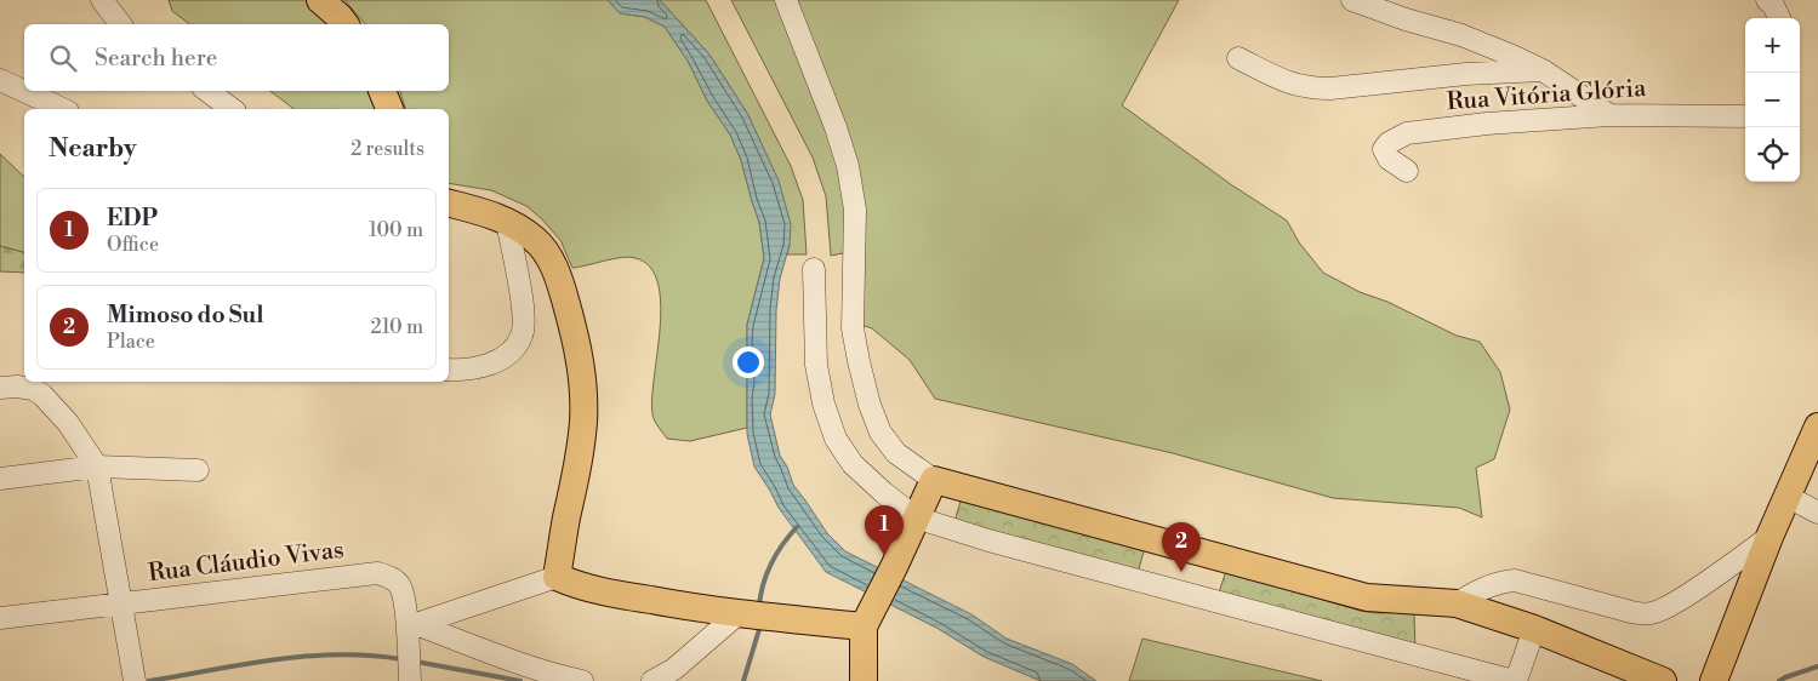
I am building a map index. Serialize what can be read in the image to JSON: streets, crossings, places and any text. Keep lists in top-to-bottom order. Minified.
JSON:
{"streets":{"street":["Rua Vitória Glória","Rua Cláudio Vivas"]},"page":{"map_buttons":["+","−"],"search":"Search here","heading":["Nearby","2 results"],"list":[{"mark":"1","name":"EDP","note":"Office","value":"100 m"},{"mark":"2","name":"Mimoso do Sul","note":"Place","value":"210 m"}],"pins":["1","2"]}}
